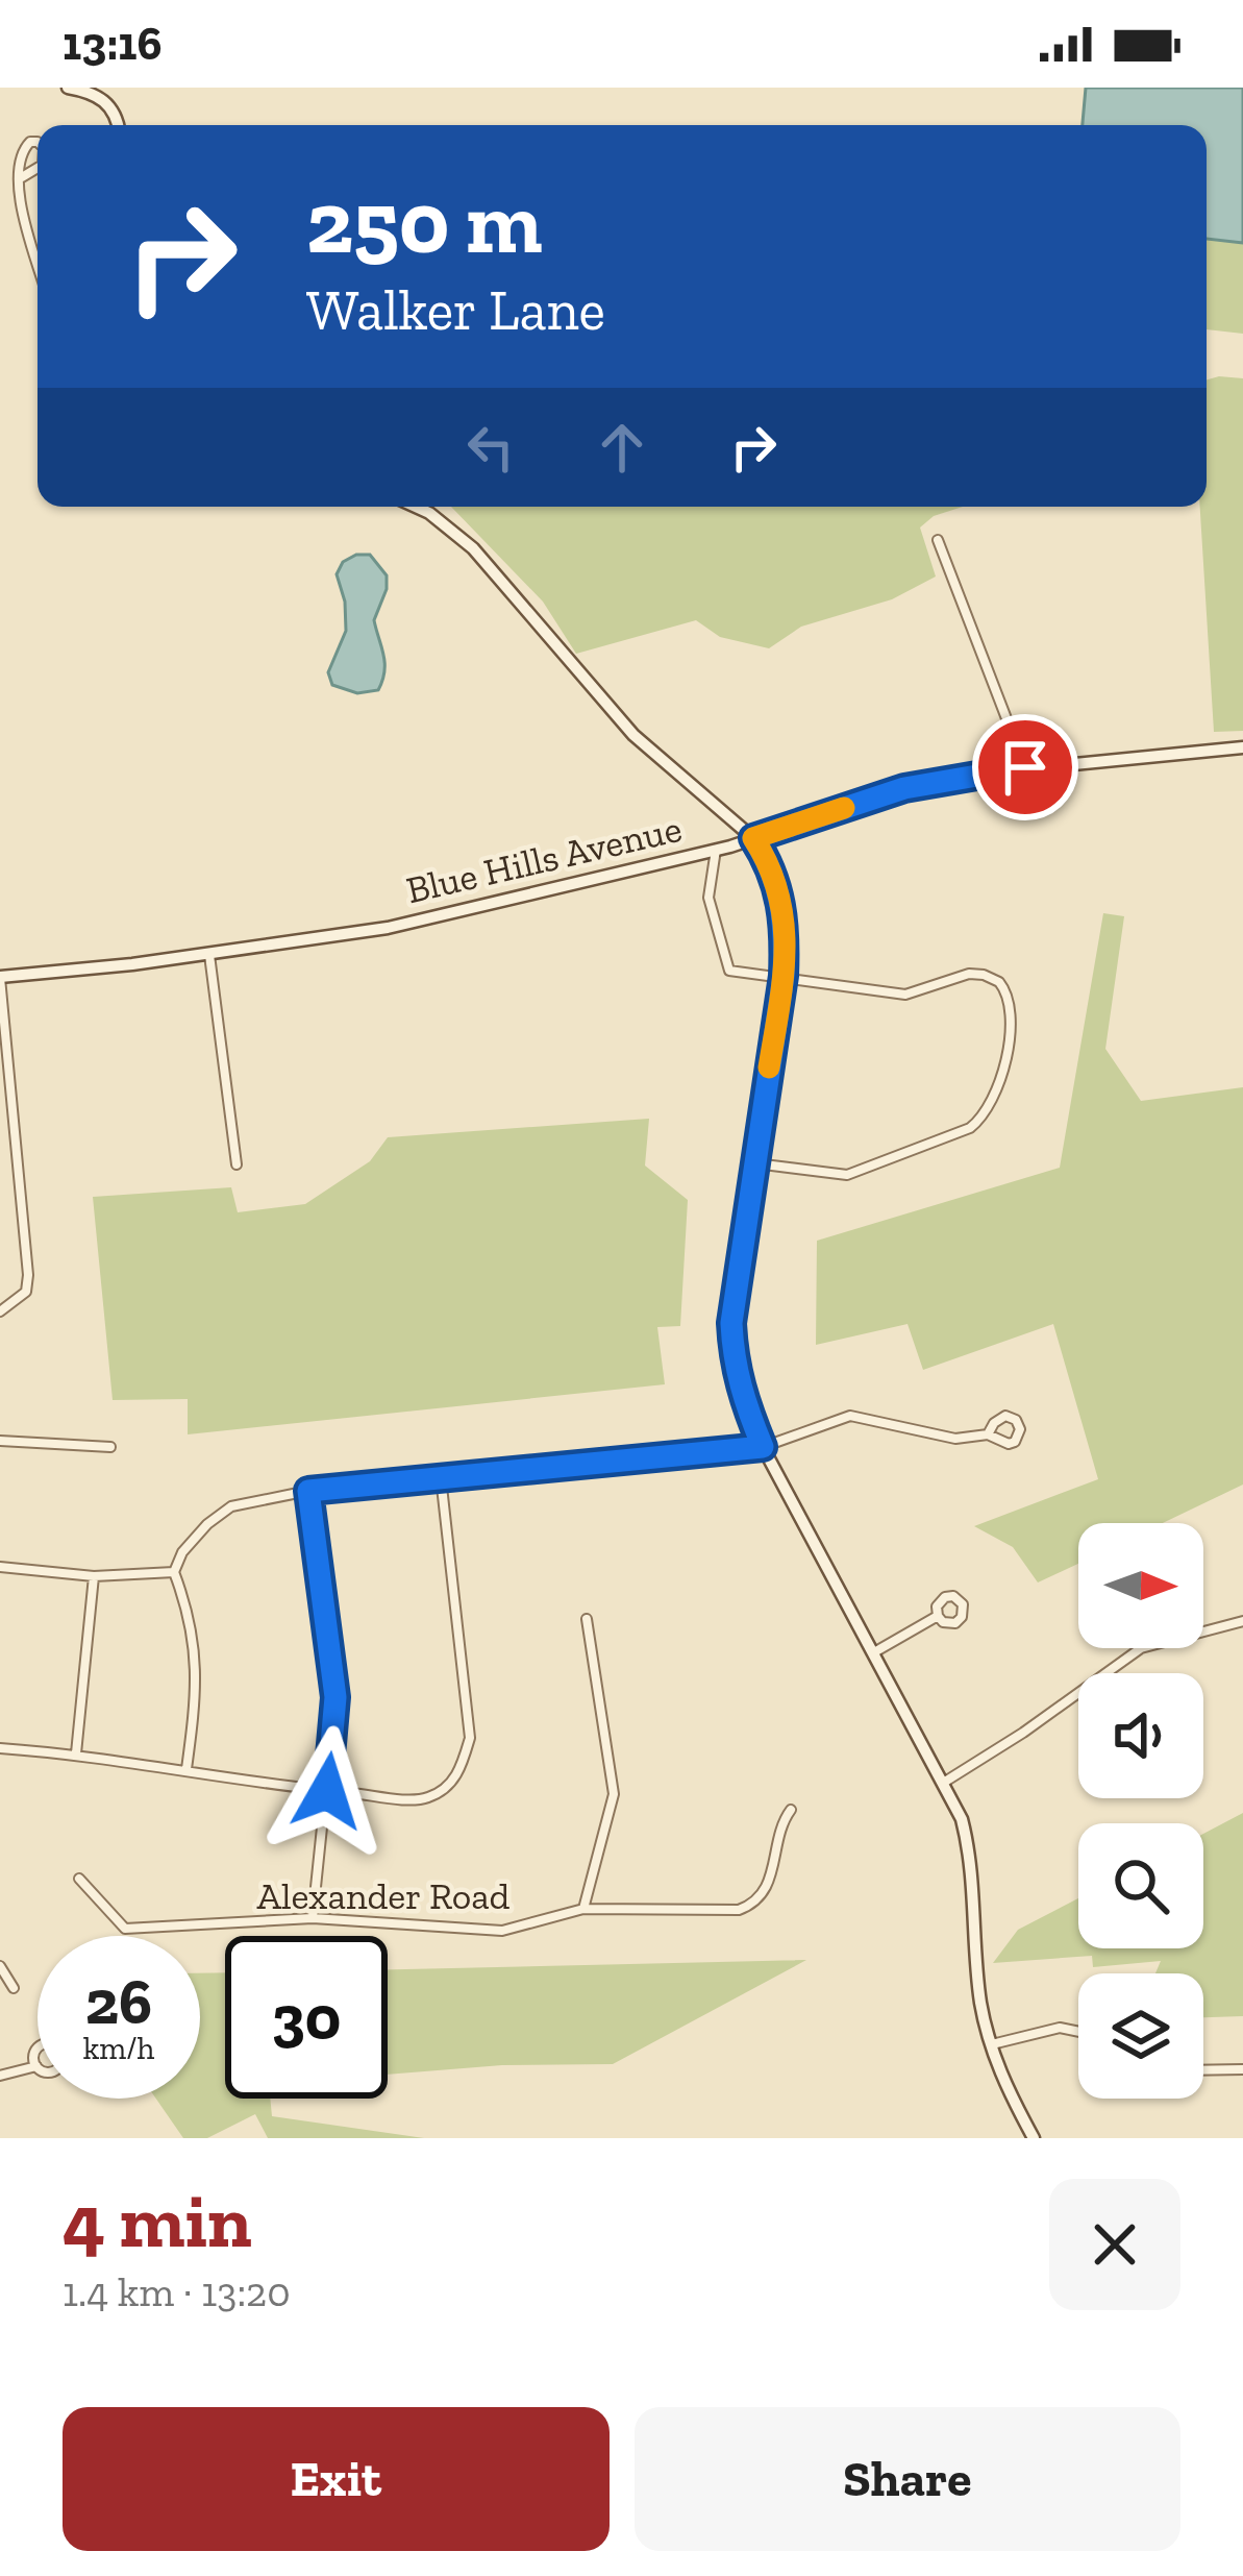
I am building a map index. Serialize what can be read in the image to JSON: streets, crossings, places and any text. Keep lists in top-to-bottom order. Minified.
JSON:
{"streets":{"main road":["Blue Hills Avenue"],"street":["Alexander Road"]},"north":"right","page":{"status":"13:16","turn":["250 m","Walker Lane"],"speed":"26 km/h","limit":"30","heading":["4 min","1.4 km · 13:20"],"buttons":["Exit","Share"]}}
